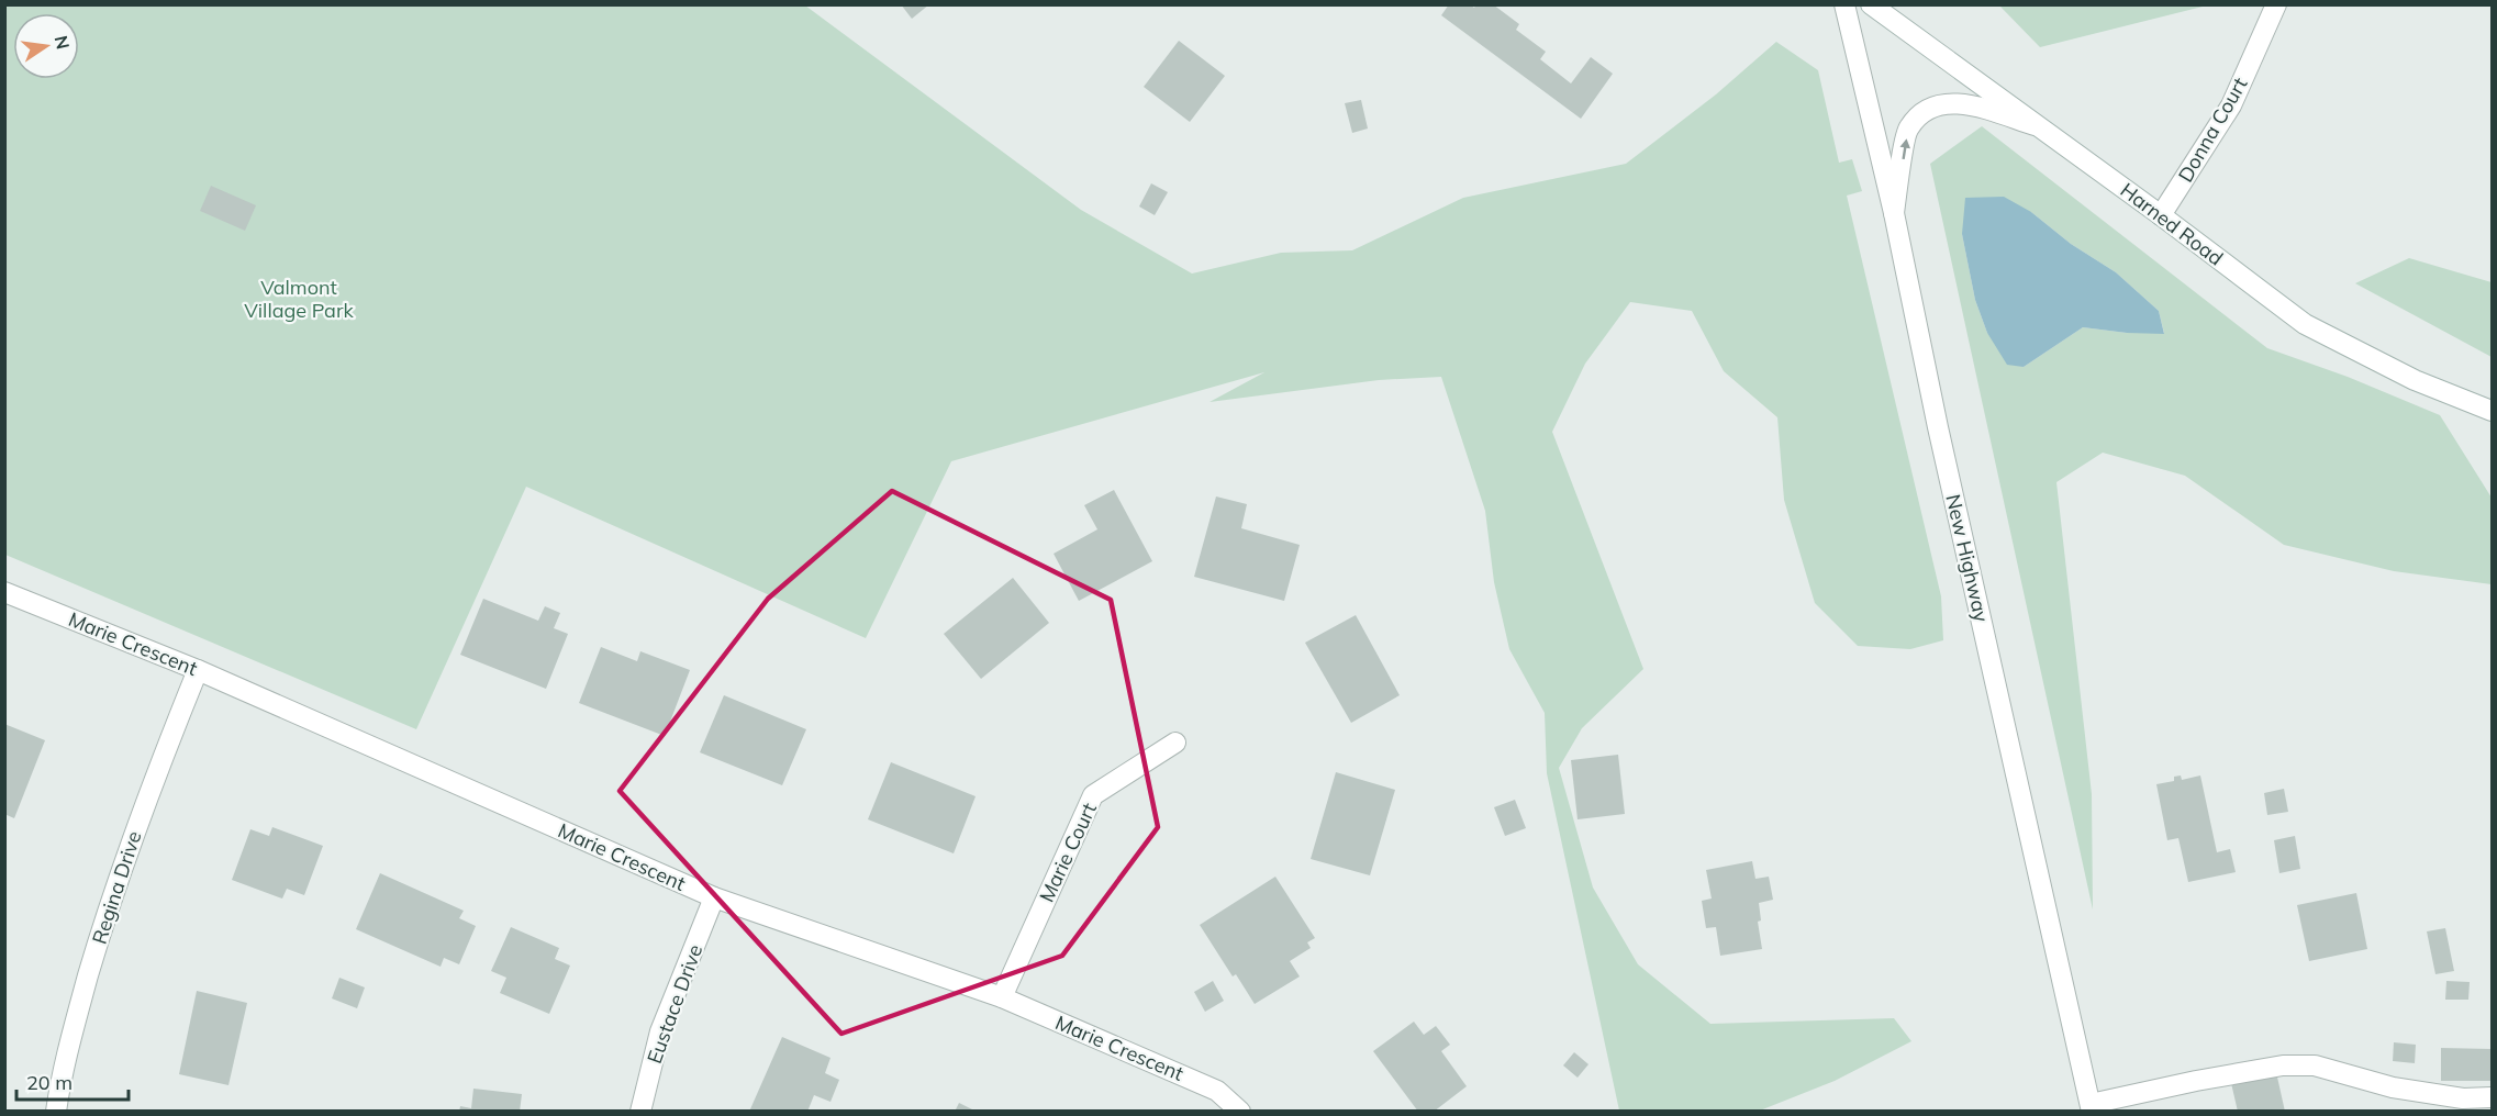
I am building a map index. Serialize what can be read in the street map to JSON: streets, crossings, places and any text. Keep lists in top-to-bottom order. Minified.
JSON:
{"streets":{"street":["Donna Court","Harned Road","New Highway","Marie Crescent","Marie Court","Regina Drive","Eustace Drive"]},"crossings":[["Donna Court","Harned Road"],["Marie Crescent","Marie Court"],["Marie Crescent","Regina Drive"],["Marie Crescent","Eustace Drive"]],"parks":["Valmont Village Park"],"scale_bar":"20 m","north":"right"}
